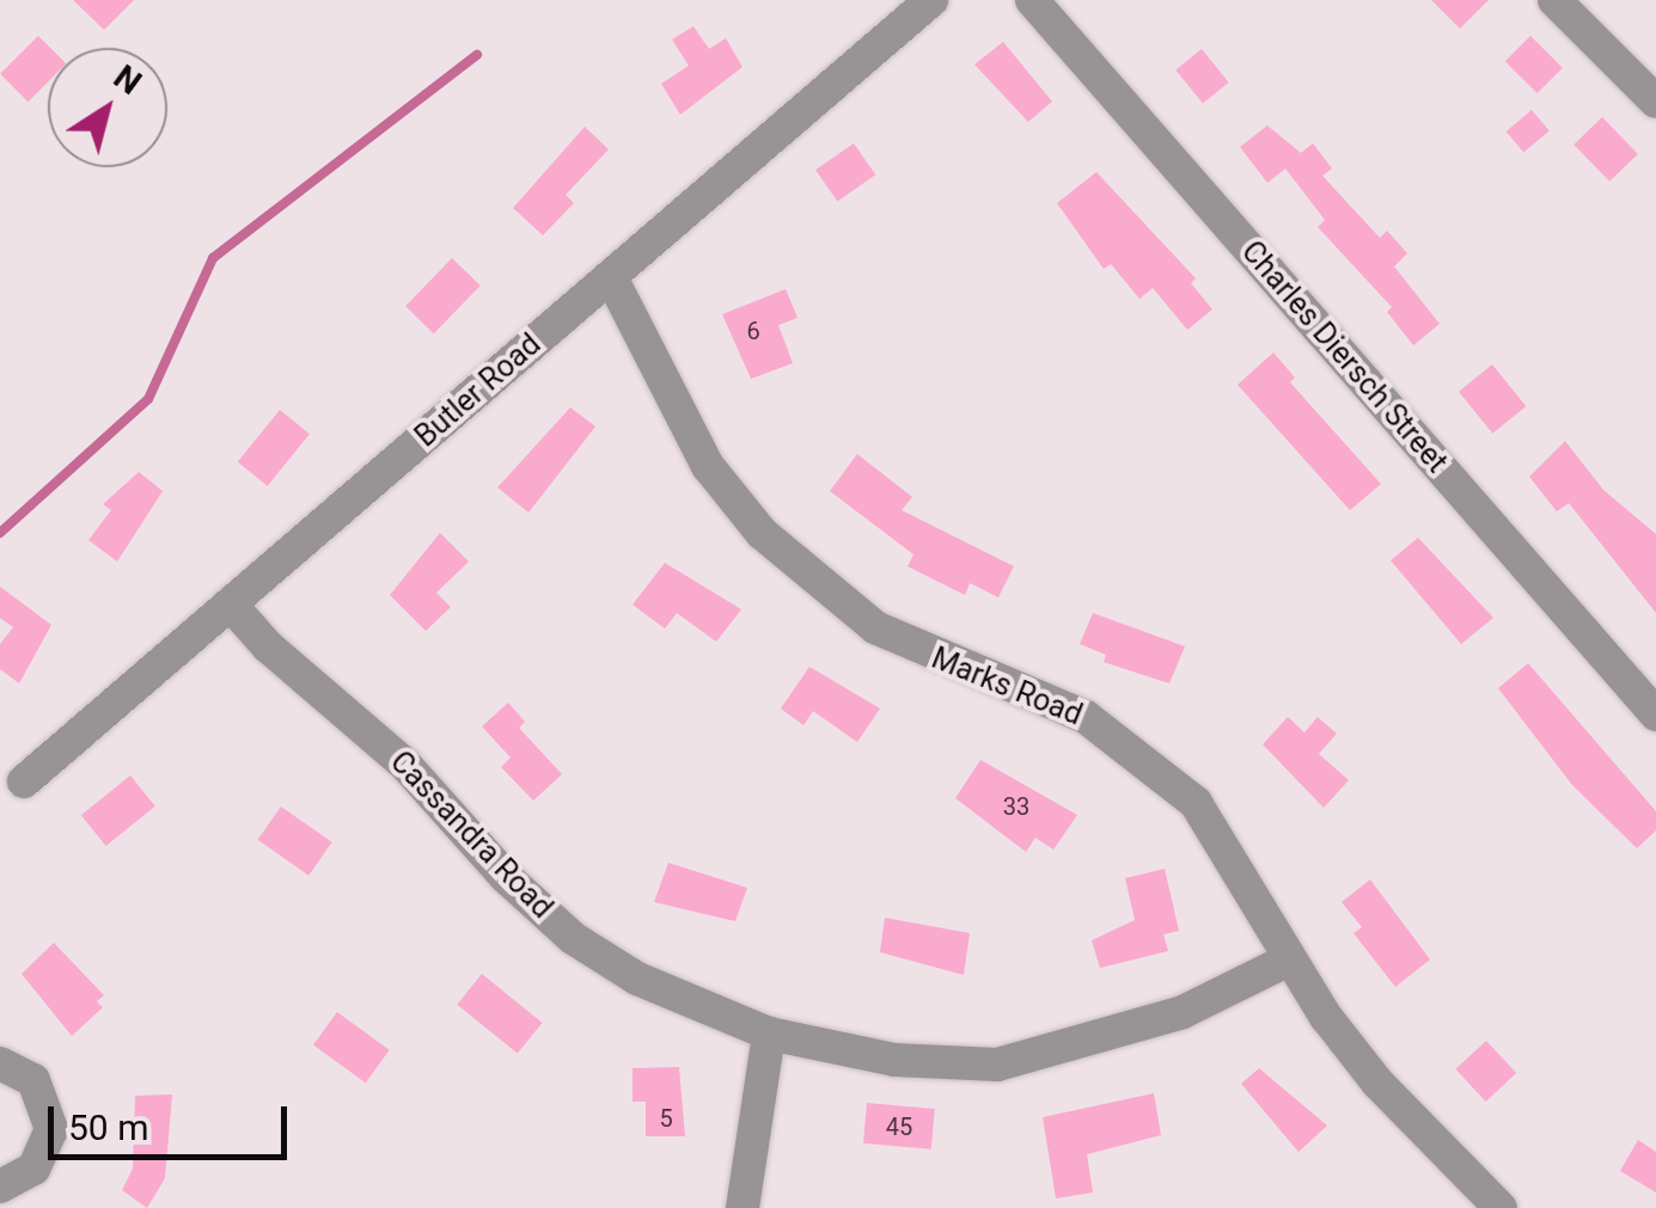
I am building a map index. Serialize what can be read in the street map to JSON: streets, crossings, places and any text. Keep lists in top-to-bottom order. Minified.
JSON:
{"streets":{"street":["Charles Diersch Street","Butler Road","Marks Road","Cassandra Road"]},"crossings":[["Butler Road","Marks Road"],["Butler Road","Cassandra Road"],["Marks Road","Cassandra Road"]],"house_numbers":["6","33","5","45"],"scale_bar":"50 m","north":"top right"}
